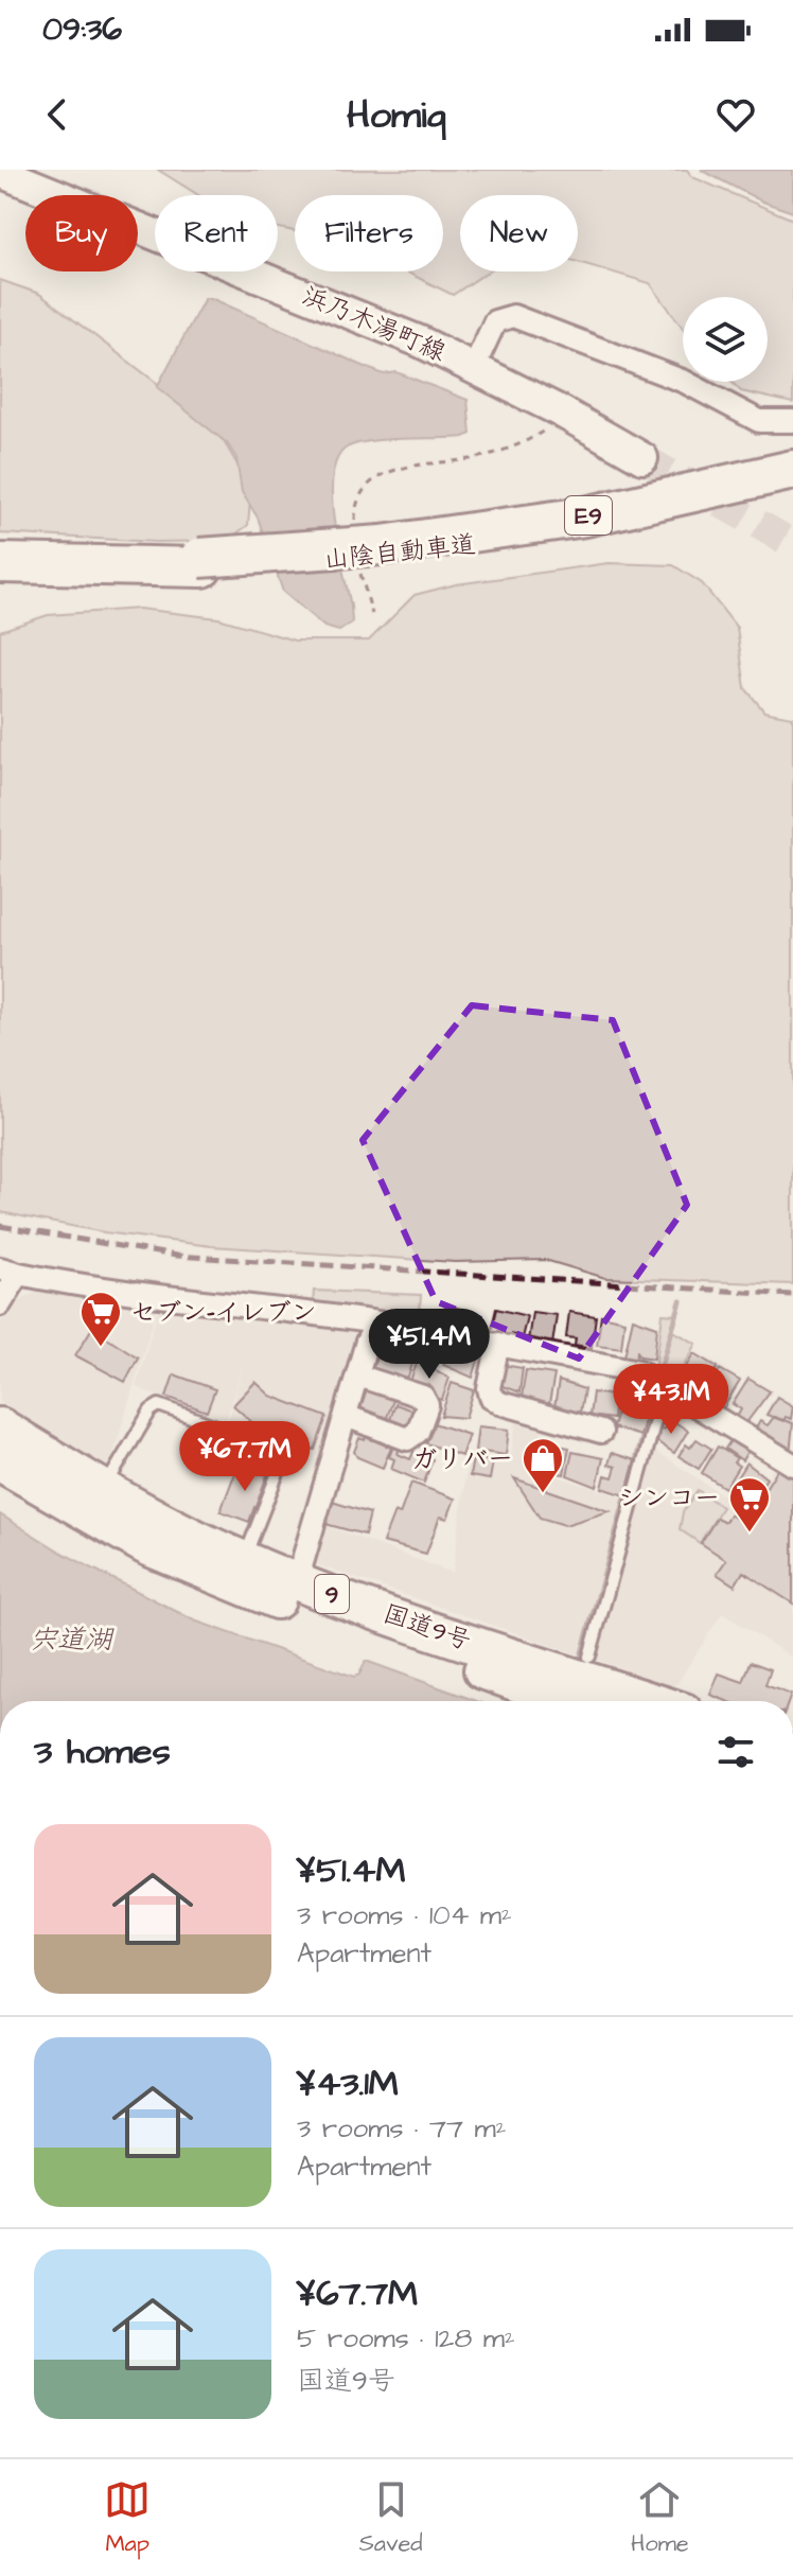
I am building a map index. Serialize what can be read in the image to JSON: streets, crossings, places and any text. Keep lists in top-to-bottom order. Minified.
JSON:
{"streets":{"highway":["E9","山陰自動車道","9","国道9号"],"main road":["浜乃木湯町線"]},"water":["宍道湖"],"places":{"supermarket":["セブン-イレブン","シンコー"],"shop":["ガリバー"]},"page":{"status":"09:36","header":"Homiq","chip":["Buy","Rent","Filters","New"],"price":["¥51.4M","¥43.1M","¥67.7M"],"heading":"3 homes","list":[{"name":"¥51.4M","note":"3 rooms · 104 m² · Apartment"},{"name":"¥43.1M","note":"3 rooms · 77 m² · Apartment"},{"name":"¥67.7M","note":"5 rooms · 128 m² · 国道9号"}],"tabs":["Map","Saved","Home"]}}
